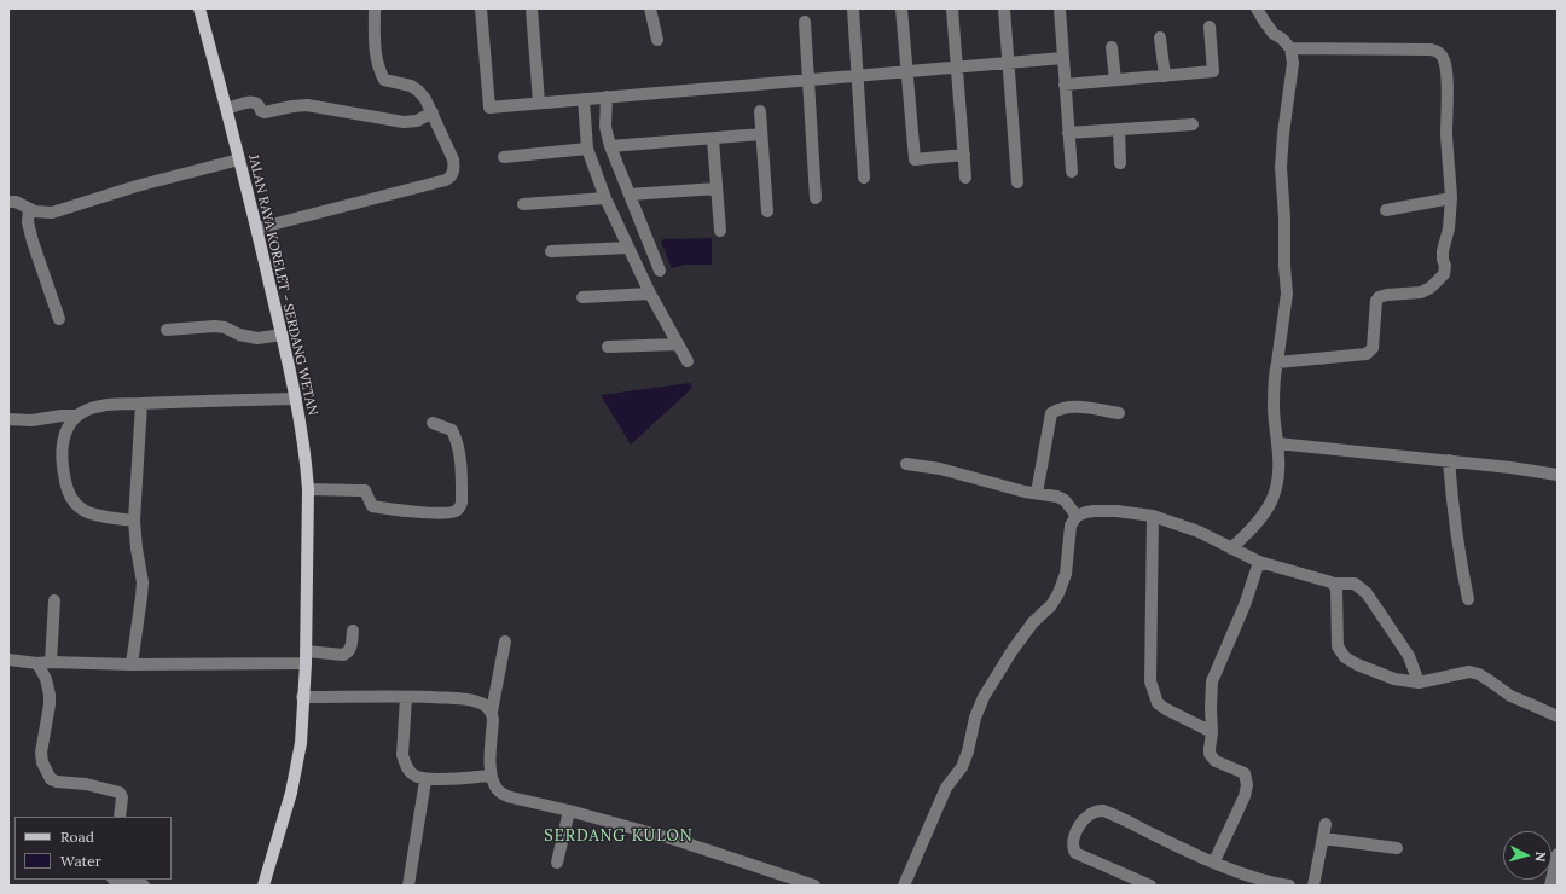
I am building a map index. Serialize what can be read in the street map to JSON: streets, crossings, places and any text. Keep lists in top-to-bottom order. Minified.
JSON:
{"streets":{"main road":["JALAN RAYA KORELET - SERDANG WETAN"]},"districts":["SERDANG KULON"],"legend":["Road","Water"],"north":"right"}
